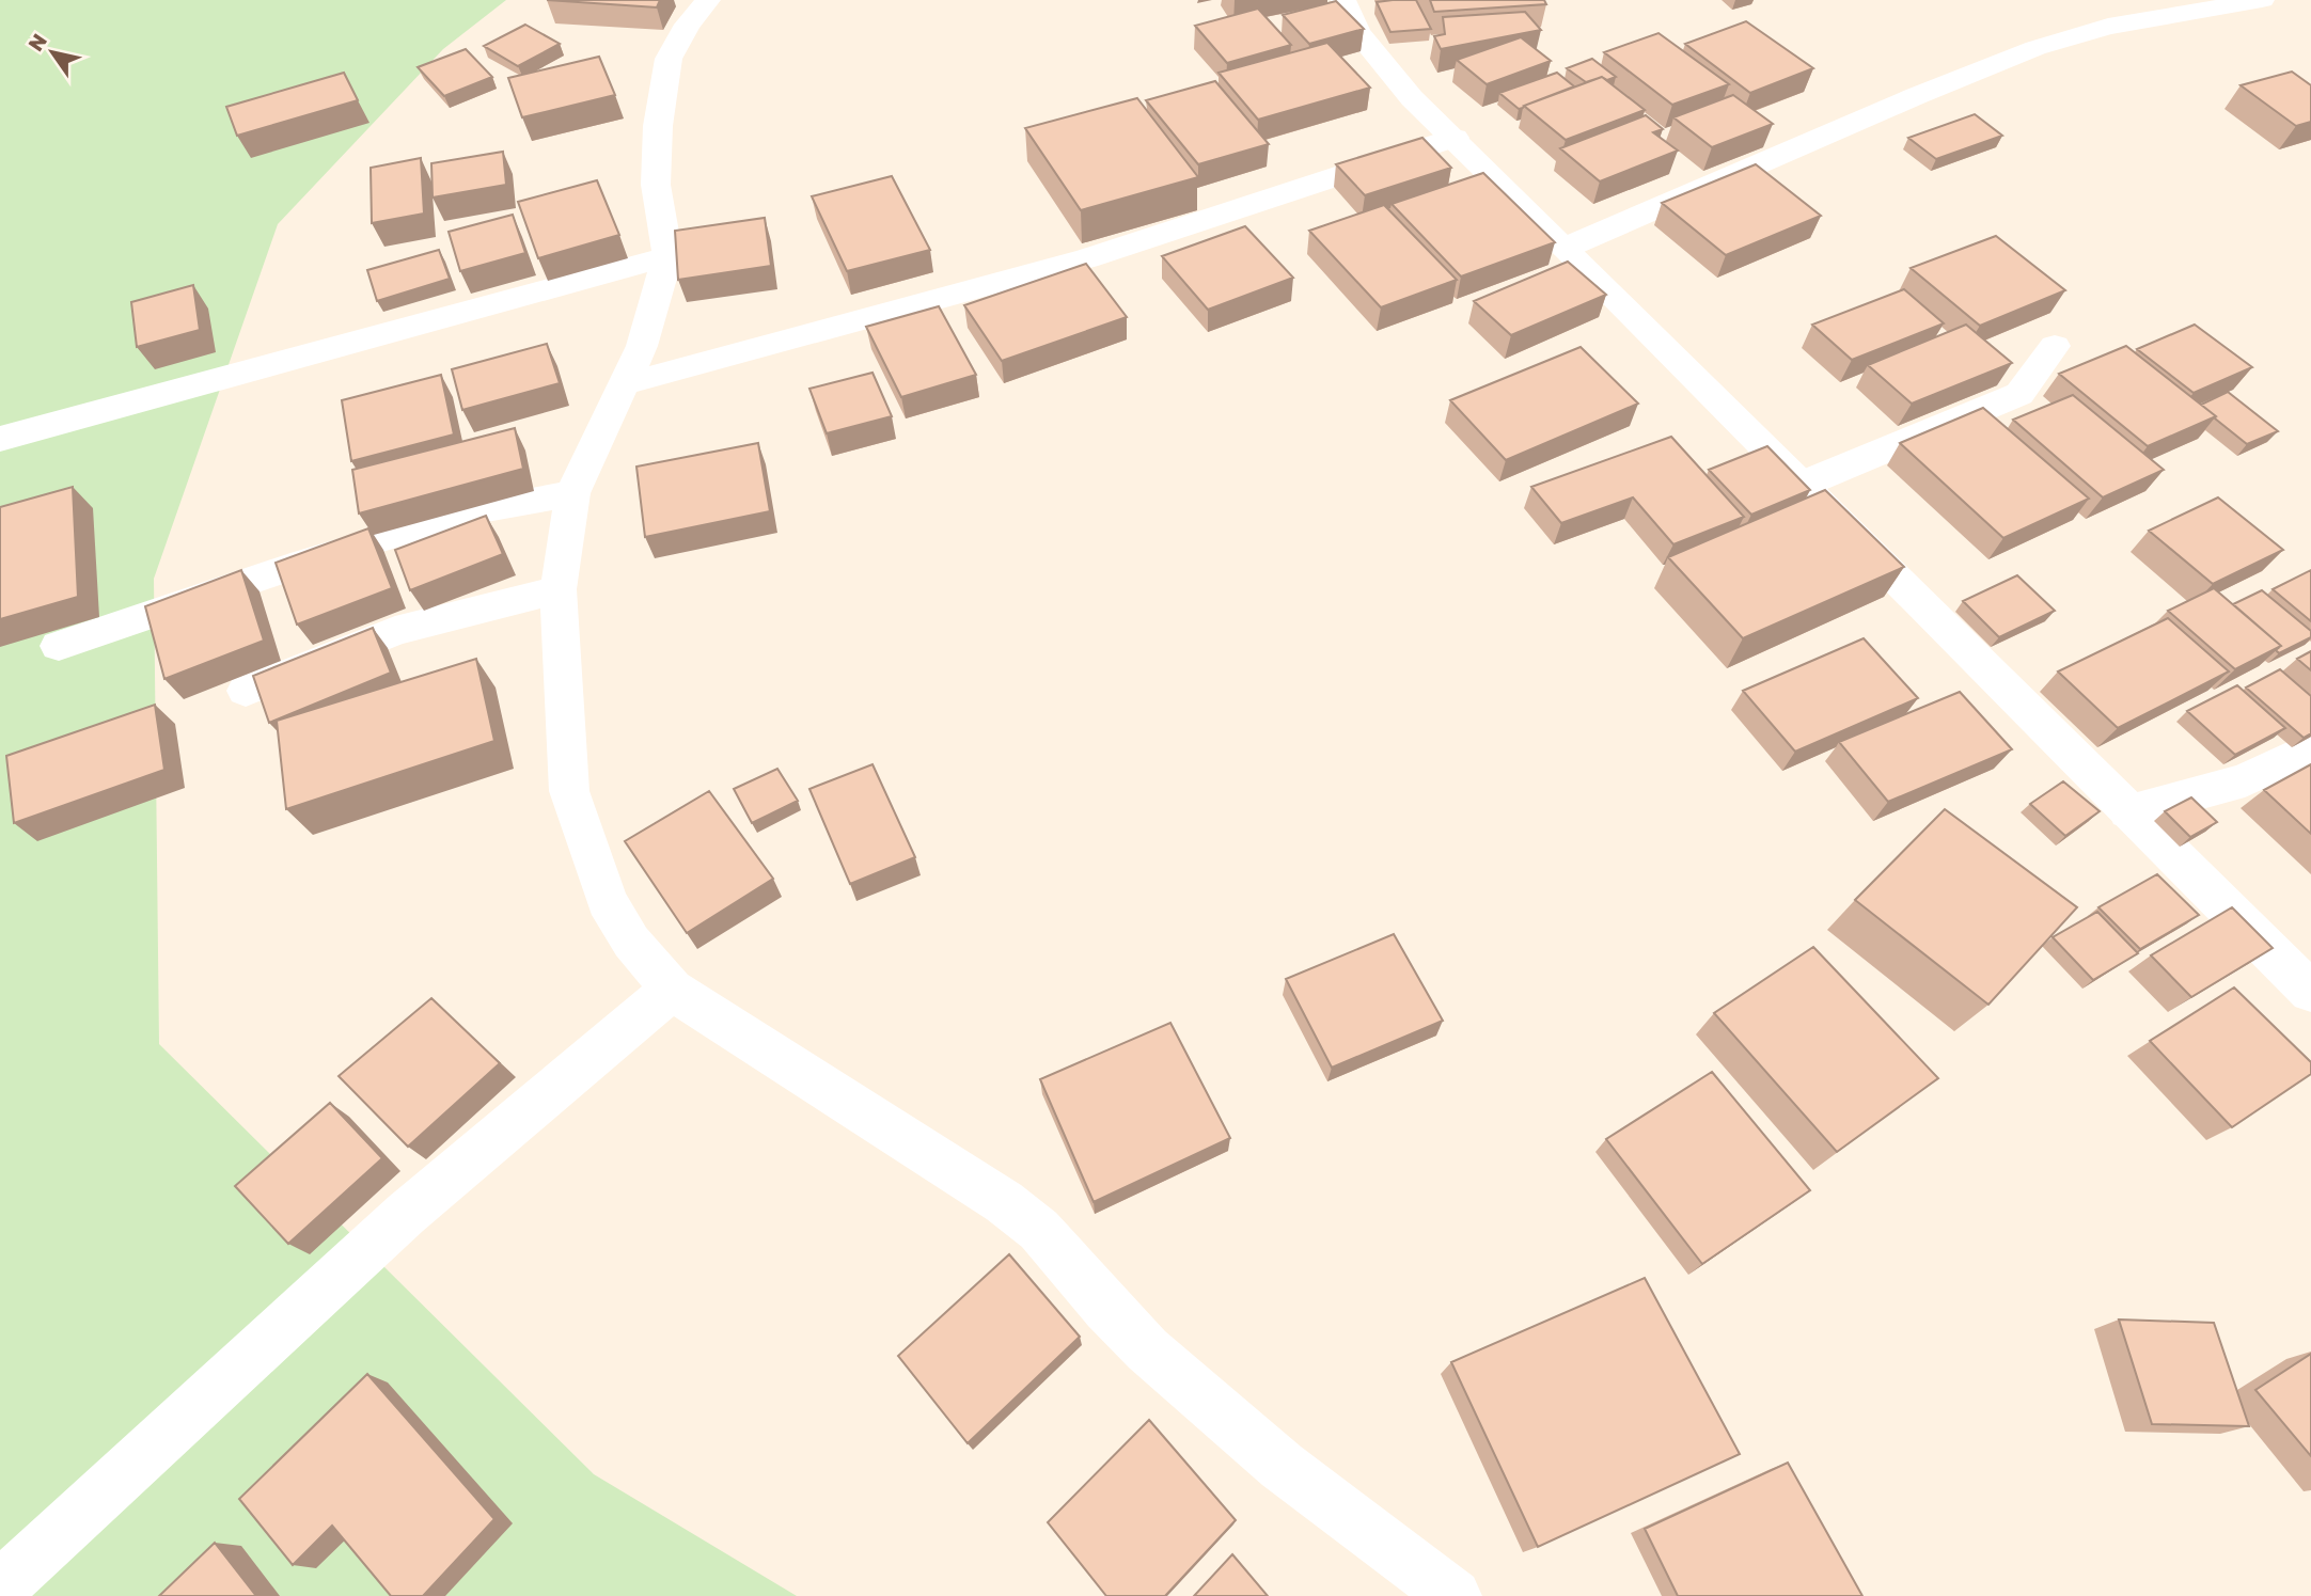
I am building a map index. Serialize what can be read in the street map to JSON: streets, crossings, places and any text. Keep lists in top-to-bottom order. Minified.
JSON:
{"north":"top left"}
